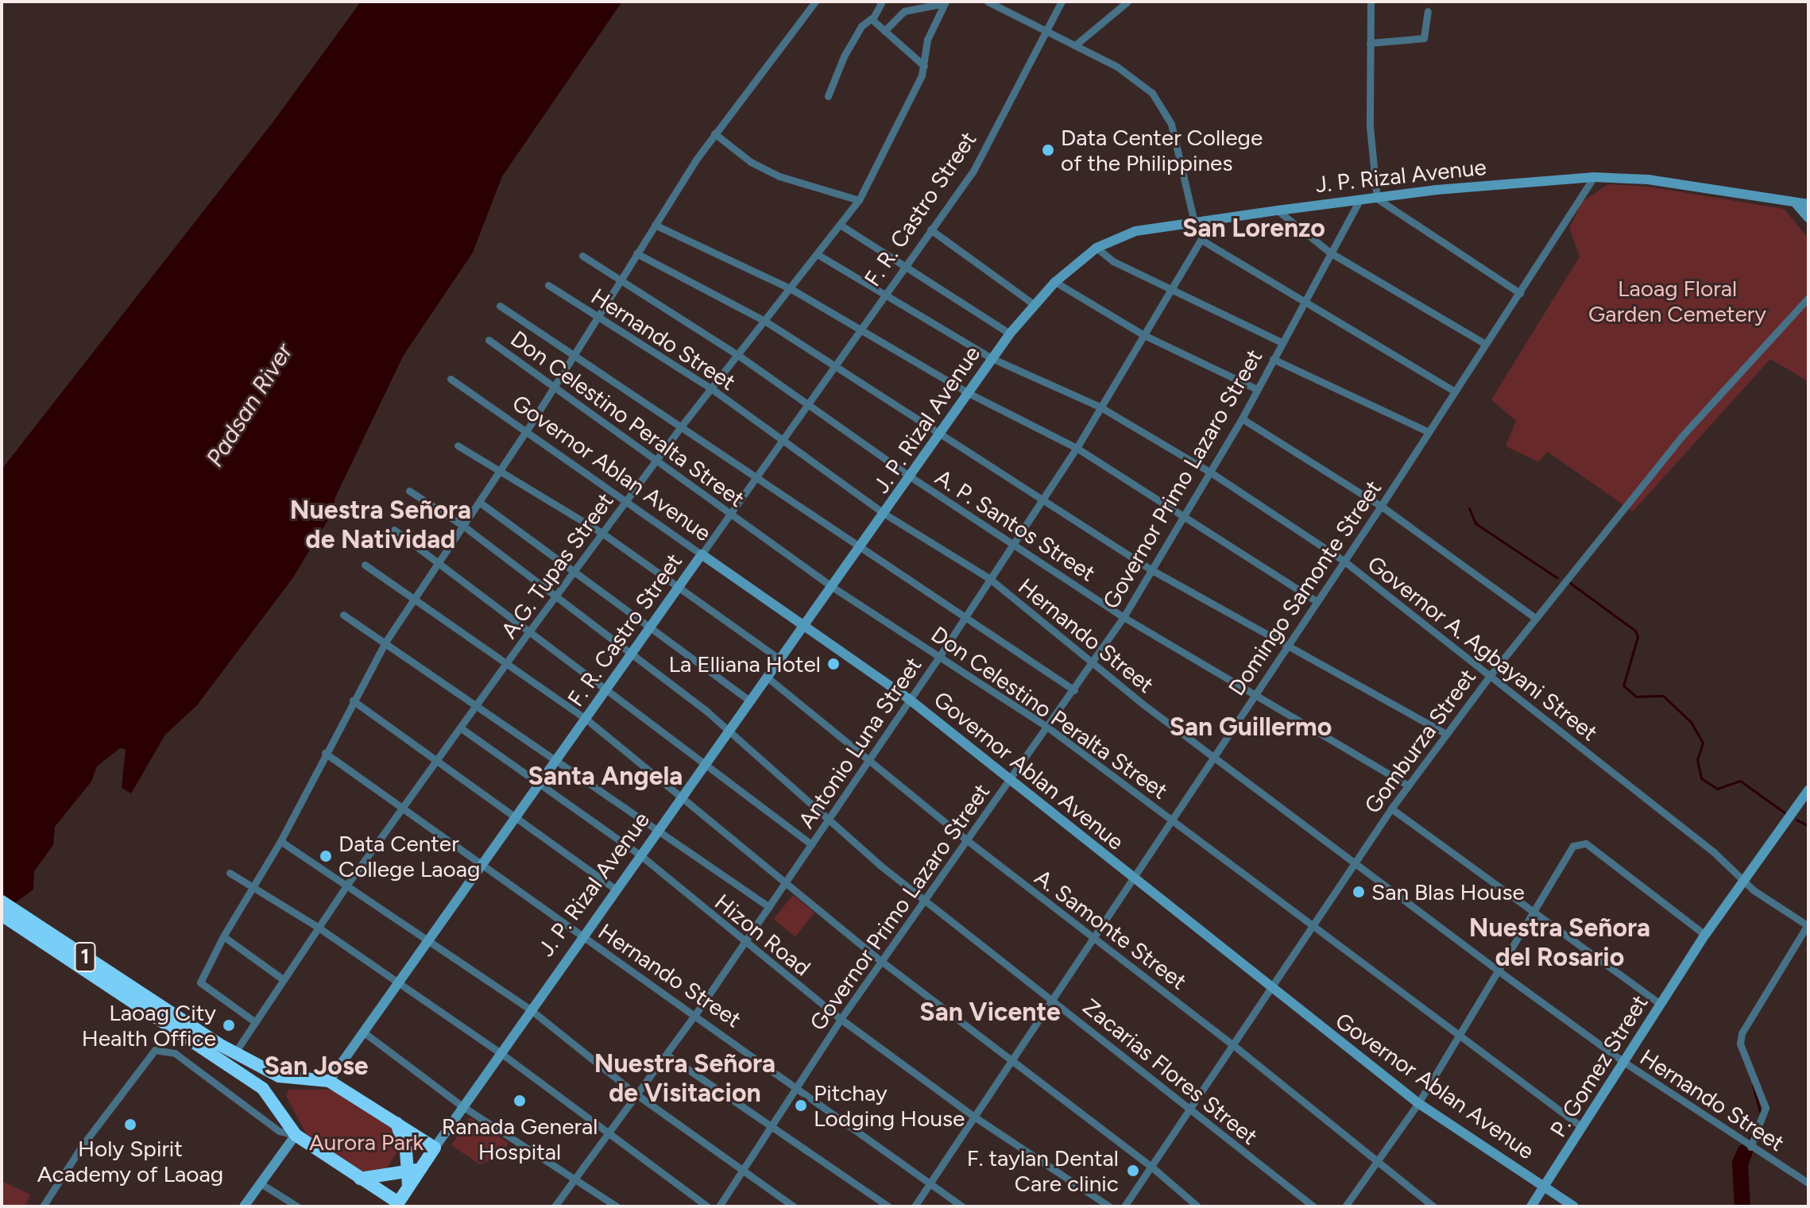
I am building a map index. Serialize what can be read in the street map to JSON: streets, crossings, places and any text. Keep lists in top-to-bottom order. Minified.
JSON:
{"streets":{"highway":["J. P. Rizal Avenue","1"],"main road":["F. R. Castro Street","Governor Ablan Avenue","P. Gomez Street"],"street":["Hernando Street","Don Celestino Peralta Street","Governor Primo Lazaro Street","A. P. Santos Street","A.G. Tupas Street","Domingo Samonte Street","Governor A. Agbayani Street","Gomburza Street","Antonio Luna Street","A. Samonte Street","Hizon Road","Zacarias Flores Street"]},"crossings":[["J. P. Rizal Avenue","Hernando Street"],["J. P. Rizal Avenue","Don Celestino Peralta Street"],["J. P. Rizal Avenue","Governor Ablan Avenue"],["J. P. Rizal Avenue","Governor Primo Lazaro Street"],["J. P. Rizal Avenue","A. P. Santos Street"],["J. P. Rizal Avenue","Domingo Samonte Street"],["J. P. Rizal Avenue","Governor A. Agbayani Street"],["J. P. Rizal Avenue","Antonio Luna Street"],["J. P. Rizal Avenue","A. Samonte Street"],["J. P. Rizal Avenue","Hizon Road"],["J. P. Rizal Avenue","1"],["J. P. Rizal Avenue","Zacarias Flores Street"],["F. R. Castro Street","Hernando Street"],["F. R. Castro Street","Don Celestino Peralta Street"],["F. R. Castro Street","Governor Ablan Avenue"],["F. R. Castro Street","A. P. Santos Street"],["F. R. Castro Street","Governor A. Agbayani Street"],["F. R. Castro Street","Hizon Road"],["F. R. Castro Street","1"],["F. R. Castro Street","Zacarias Flores Street"],["Hernando Street","Governor Primo Lazaro Street"],["Hernando Street","A.G. Tupas Street"],["Hernando Street","Domingo Samonte Street"],["Hernando Street","Gomburza Street"],["Hernando Street","Antonio Luna Street"],["Hernando Street","P. Gomez Street"],["Don Celestino Peralta Street","Governor Primo Lazaro Street"],["Don Celestino Peralta Street","A.G. Tupas Street"],["Don Celestino Peralta Street","Domingo Samonte Street"],["Don Celestino Peralta Street","Gomburza Street"],["Don Celestino Peralta Street","Antonio Luna Street"],["Don Celestino Peralta Street","P. Gomez Street"],["Governor Ablan Avenue","Governor Primo Lazaro Street"],["Governor Ablan Avenue","A.G. Tupas Street"],["Governor Ablan Avenue","Domingo Samonte Street"],["Governor Ablan Avenue","Gomburza Street"],["Governor Ablan Avenue","Antonio Luna Street"],["Governor Ablan Avenue","P. Gomez Street"],["Governor Primo Lazaro Street","A. P. Santos Street"],["Governor Primo Lazaro Street","Governor A. Agbayani Street"],["Governor Primo Lazaro Street","A. Samonte Street"],["Governor Primo Lazaro Street","Hizon Road"],["Governor Primo Lazaro Street","Zacarias Flores Street"],["A. P. Santos Street","A.G. Tupas Street"],["A. P. Santos Street","Domingo Samonte Street"],["A. P. Santos Street","Gomburza Street"],["A. P. Santos Street","Antonio Luna Street"],["A.G. Tupas Street","Governor A. Agbayani Street"],["A.G. Tupas Street","Hizon Road"],["A.G. Tupas Street","Zacarias Flores Street"],["Domingo Samonte Street","Governor A. Agbayani Street"],["Domingo Samonte Street","A. Samonte Street"],["Domingo Samonte Street","Hizon Road"],["Domingo Samonte Street","Zacarias Flores Street"],["Governor A. Agbayani Street","Gomburza Street"],["Governor A. Agbayani Street","Antonio Luna Street"],["Governor A. Agbayani Street","P. Gomez Street"],["Gomburza Street","A. Samonte Street"],["Gomburza Street","Zacarias Flores Street"],["Antonio Luna Street","A. Samonte Street"],["Antonio Luna Street","Hizon Road"],["Antonio Luna Street","Zacarias Flores Street"]],"districts":["San Lorenzo","Nuestra Señora de Natividad","San Guillermo","Santa Angela","Nuestra Señora del Rosario","San Vicente","Nuestra Señora de Visitacion","San Jose"],"water":["Padsan River"],"parks":["Laoag Floral Garden Cemetery","Aurora Park"],"places":["Data Center College of the Philippines","La Elliana Hotel","Data Center College Laoag","San Blas House","Laoag City Health Office","Ranada General Hospital","Pitchay Lodging House","Holy Spirit Academy of Laoag","F. taylan Dental Care clinic"]}
